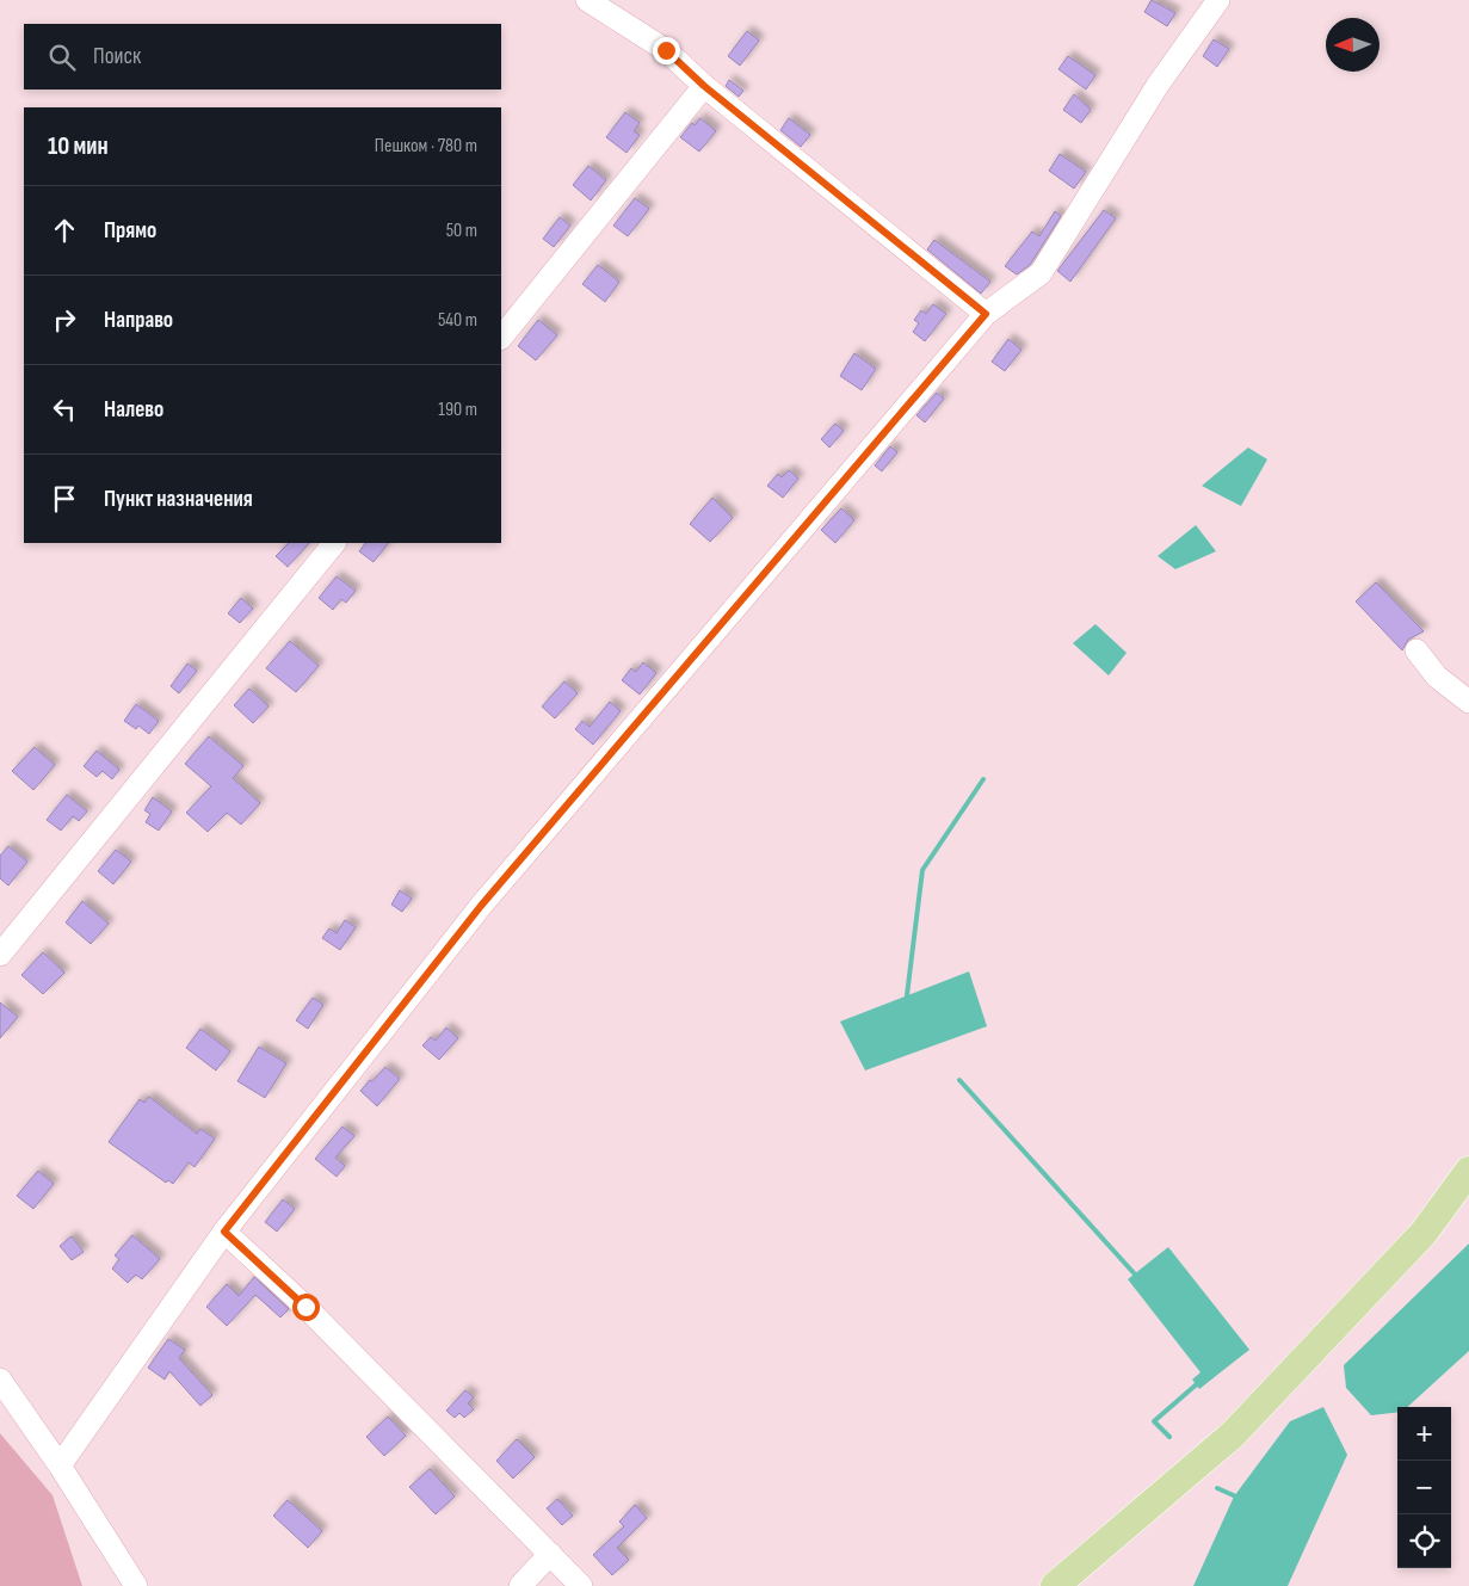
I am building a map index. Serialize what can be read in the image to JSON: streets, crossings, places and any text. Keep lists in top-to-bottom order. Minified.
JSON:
{"north":"left","page":{"search":"Поиск","heading":["10 мин","Пешком · 780 m"],"list":[["Прямо","50 m"],["Направо","540 m"],["Налево","190 m"],"Пункт назначения"],"map_buttons":["+","−"]}}
